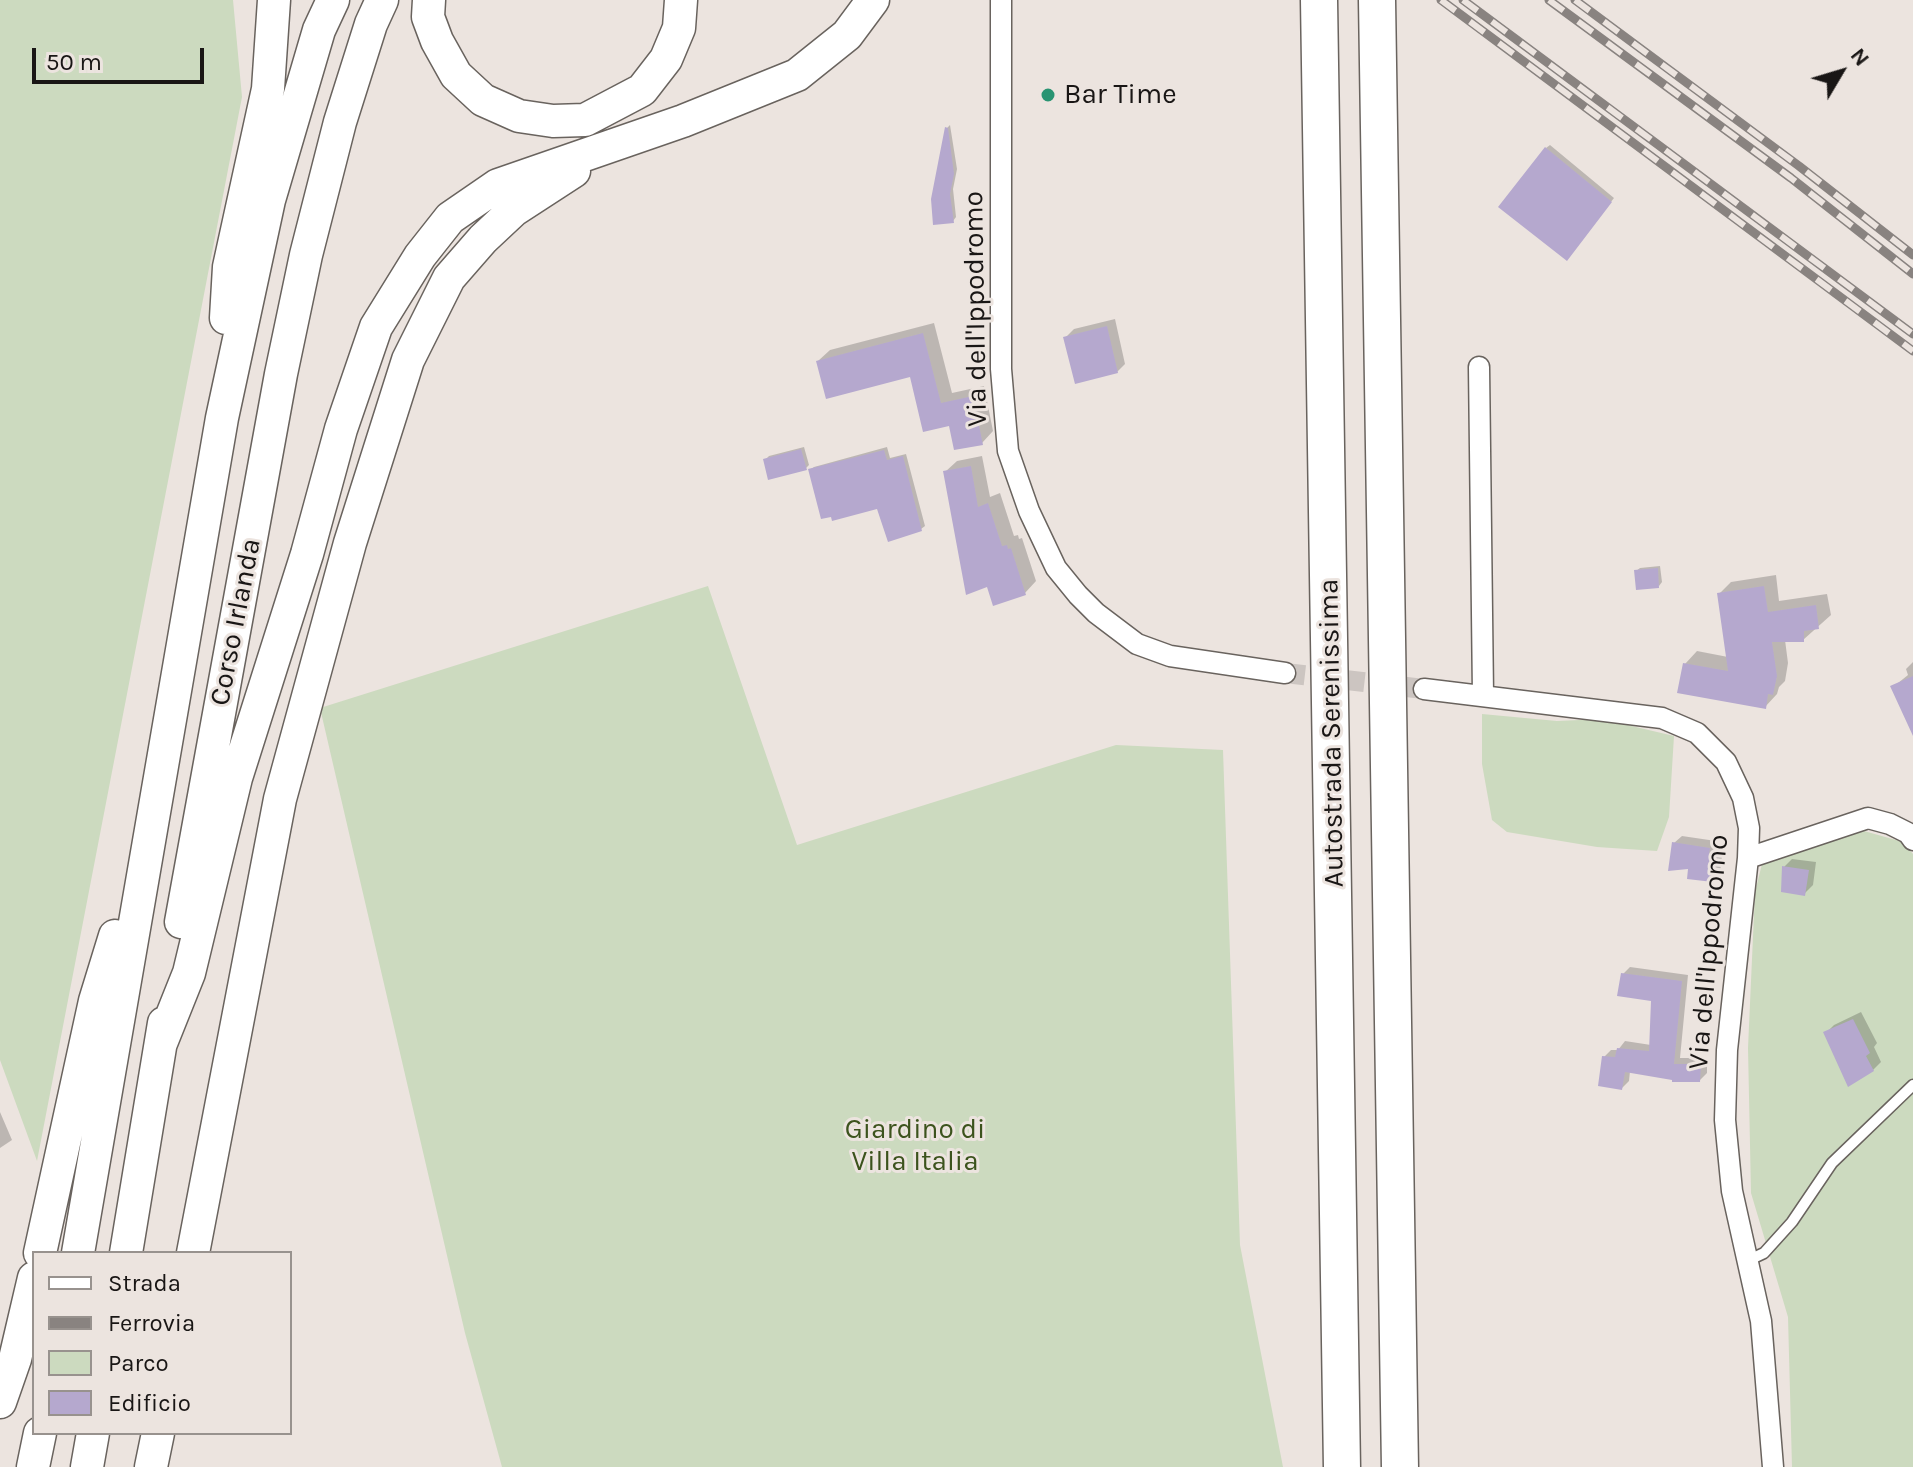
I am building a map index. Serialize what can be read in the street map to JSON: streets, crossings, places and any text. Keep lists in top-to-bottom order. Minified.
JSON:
{"streets":{"highway":["Corso Irlanda","Autostrada Serenissima"],"street":["Via dell'Ippodromo"]},"parks":["Giardino di Villa Italia"],"places":["Bar Time"],"legend":["Strada","Ferrovia","Parco","Edificio"],"scale_bar":"50 m","north":"top right"}
